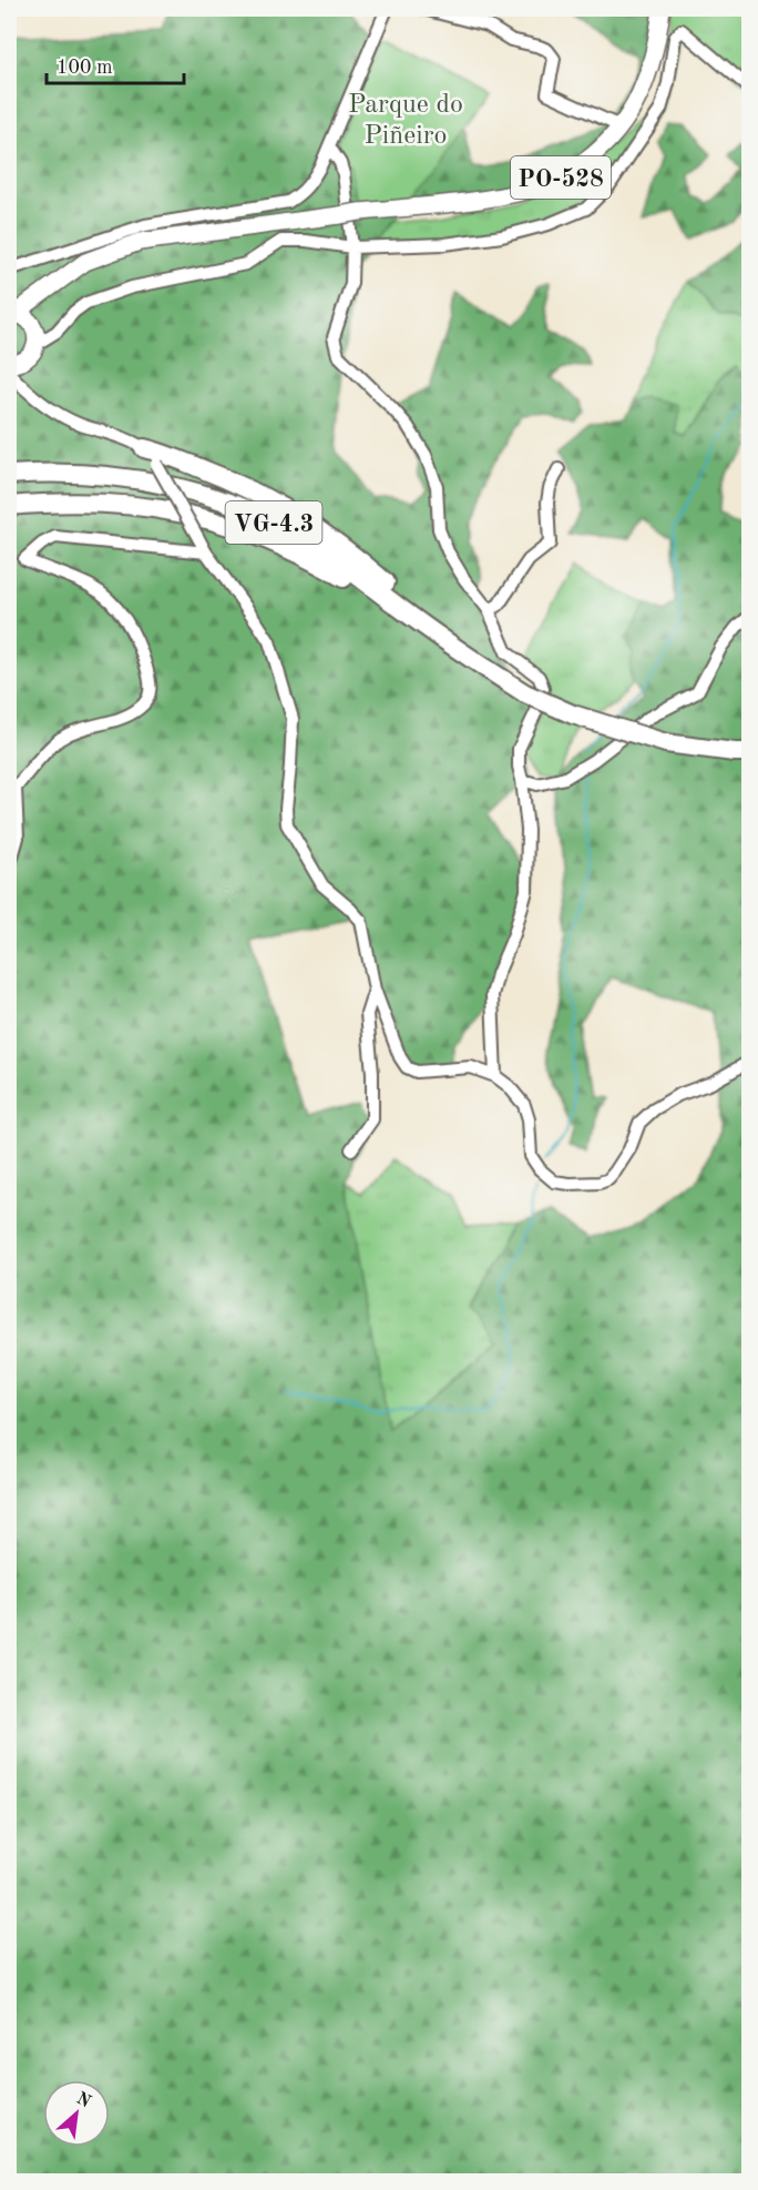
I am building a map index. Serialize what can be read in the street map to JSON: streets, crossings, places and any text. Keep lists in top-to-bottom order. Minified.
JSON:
{"streets":{"highway":["VG-4.3"],"main road":["PO-528"]},"parks":["Parque do Piñeiro"],"scale_bar":"100 m","north":"top right"}
